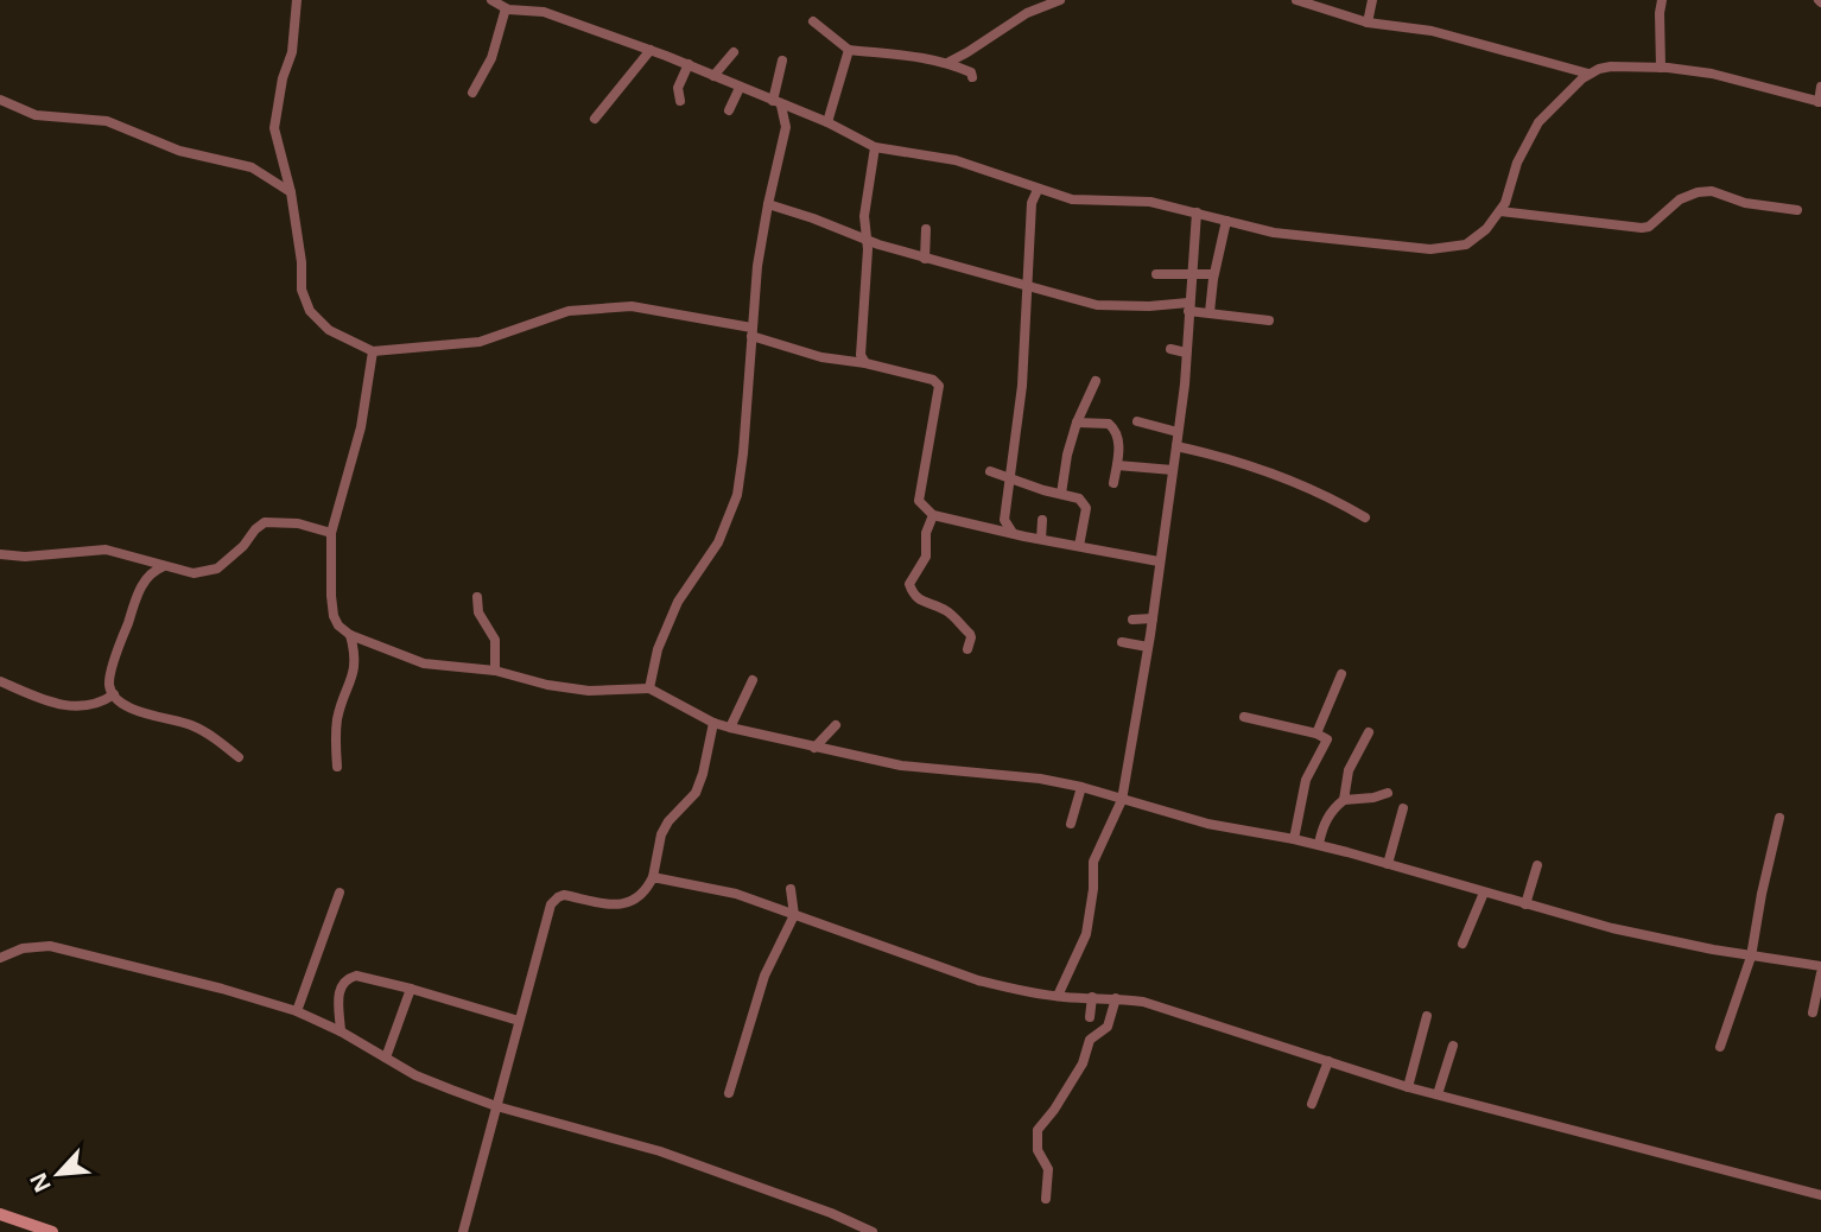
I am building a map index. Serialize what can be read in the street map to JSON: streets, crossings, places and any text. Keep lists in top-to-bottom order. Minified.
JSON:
{"north":"bottom left"}
